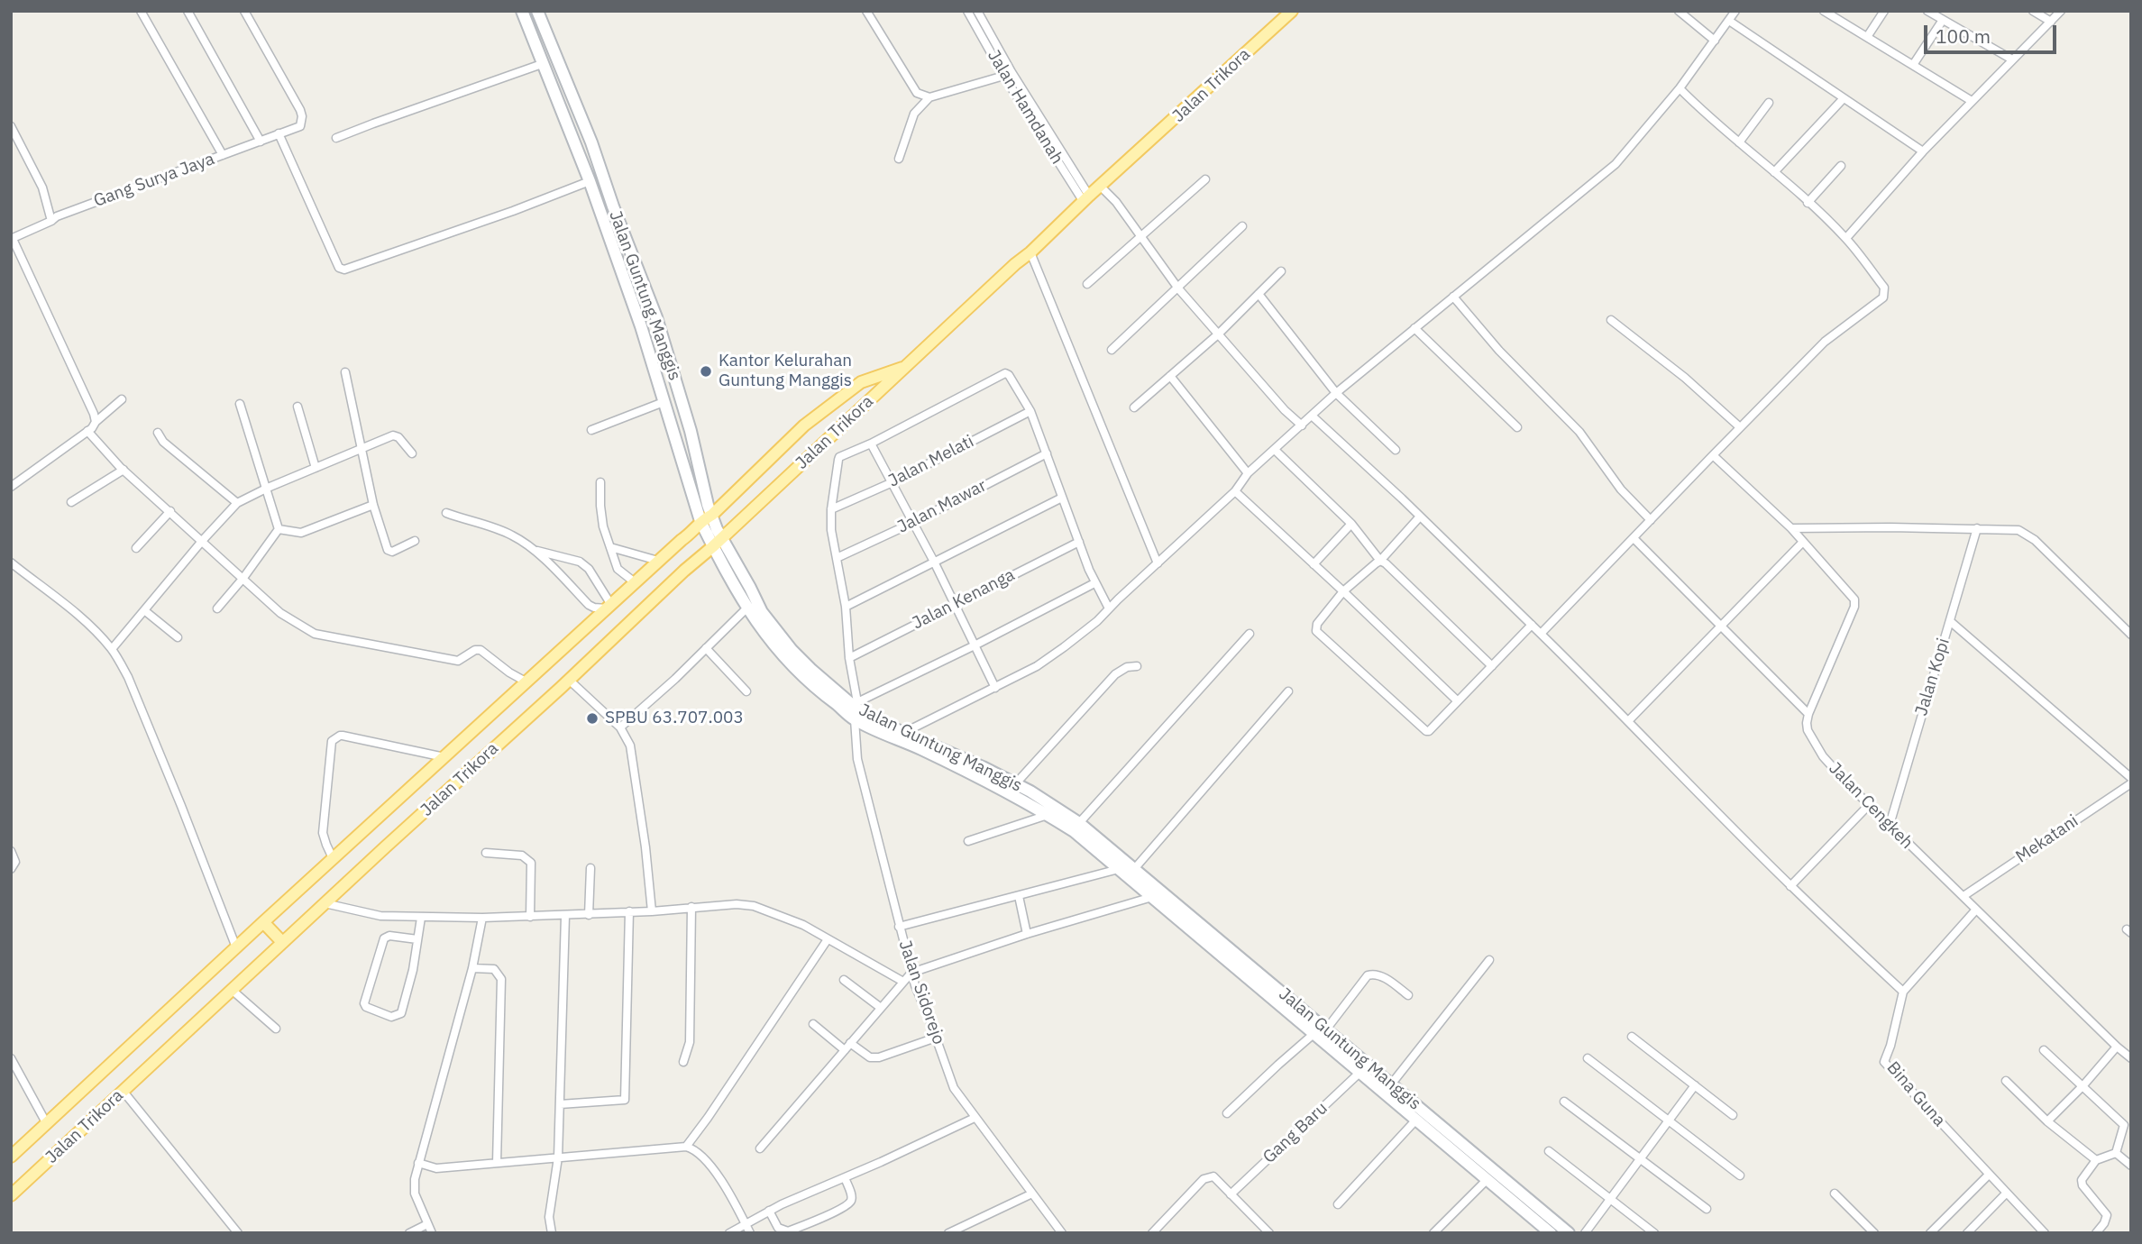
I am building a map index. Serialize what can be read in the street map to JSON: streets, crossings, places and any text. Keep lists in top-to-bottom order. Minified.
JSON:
{"streets":{"main road":["Jalan Trikora"],"street":["Jalan Hamdanah","Gang Surya Jaya","Jalan Guntung Manggis","Jalan Melati","Jalan Mawar","Jalan Kenanga","Jalan Kopi","Jalan Cengkeh","Mekatani","Jalan Sidorejo","Bina Guna","Gang Baru"]},"crossings":[["Jalan Trikora","Jalan Hamdanah"],["Jalan Trikora","Jalan Guntung Manggis"],["Jalan Guntung Manggis","Jalan Sidorejo"],["Jalan Guntung Manggis","Gang Baru"],["Jalan Melati","Jalan Sidorejo"],["Jalan Mawar","Jalan Sidorejo"],["Jalan Kenanga","Jalan Sidorejo"],["Jalan Kopi","Jalan Cengkeh"],["Jalan Cengkeh","Mekatani"],["Jalan Cengkeh","Bina Guna"]],"places":["Kantor Kelurahan Guntung Manggis","SPBU 63.707.003"],"scale_bar":"100 m"}
